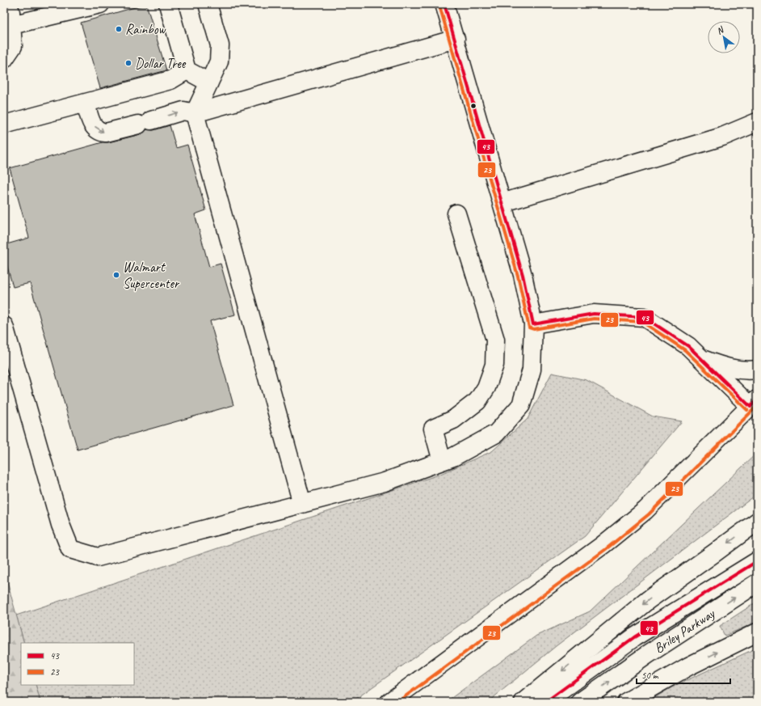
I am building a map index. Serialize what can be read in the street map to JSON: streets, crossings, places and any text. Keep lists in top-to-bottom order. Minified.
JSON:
{"streets":{"main road":["Briley Parkway"]},"places":["Rainbow","Dollar Tree","Walmart Supercenter"],"lines":["transit line 43","transit line 23"],"legend":["43","23"],"scale_bar":"50 m","north":"top left"}
